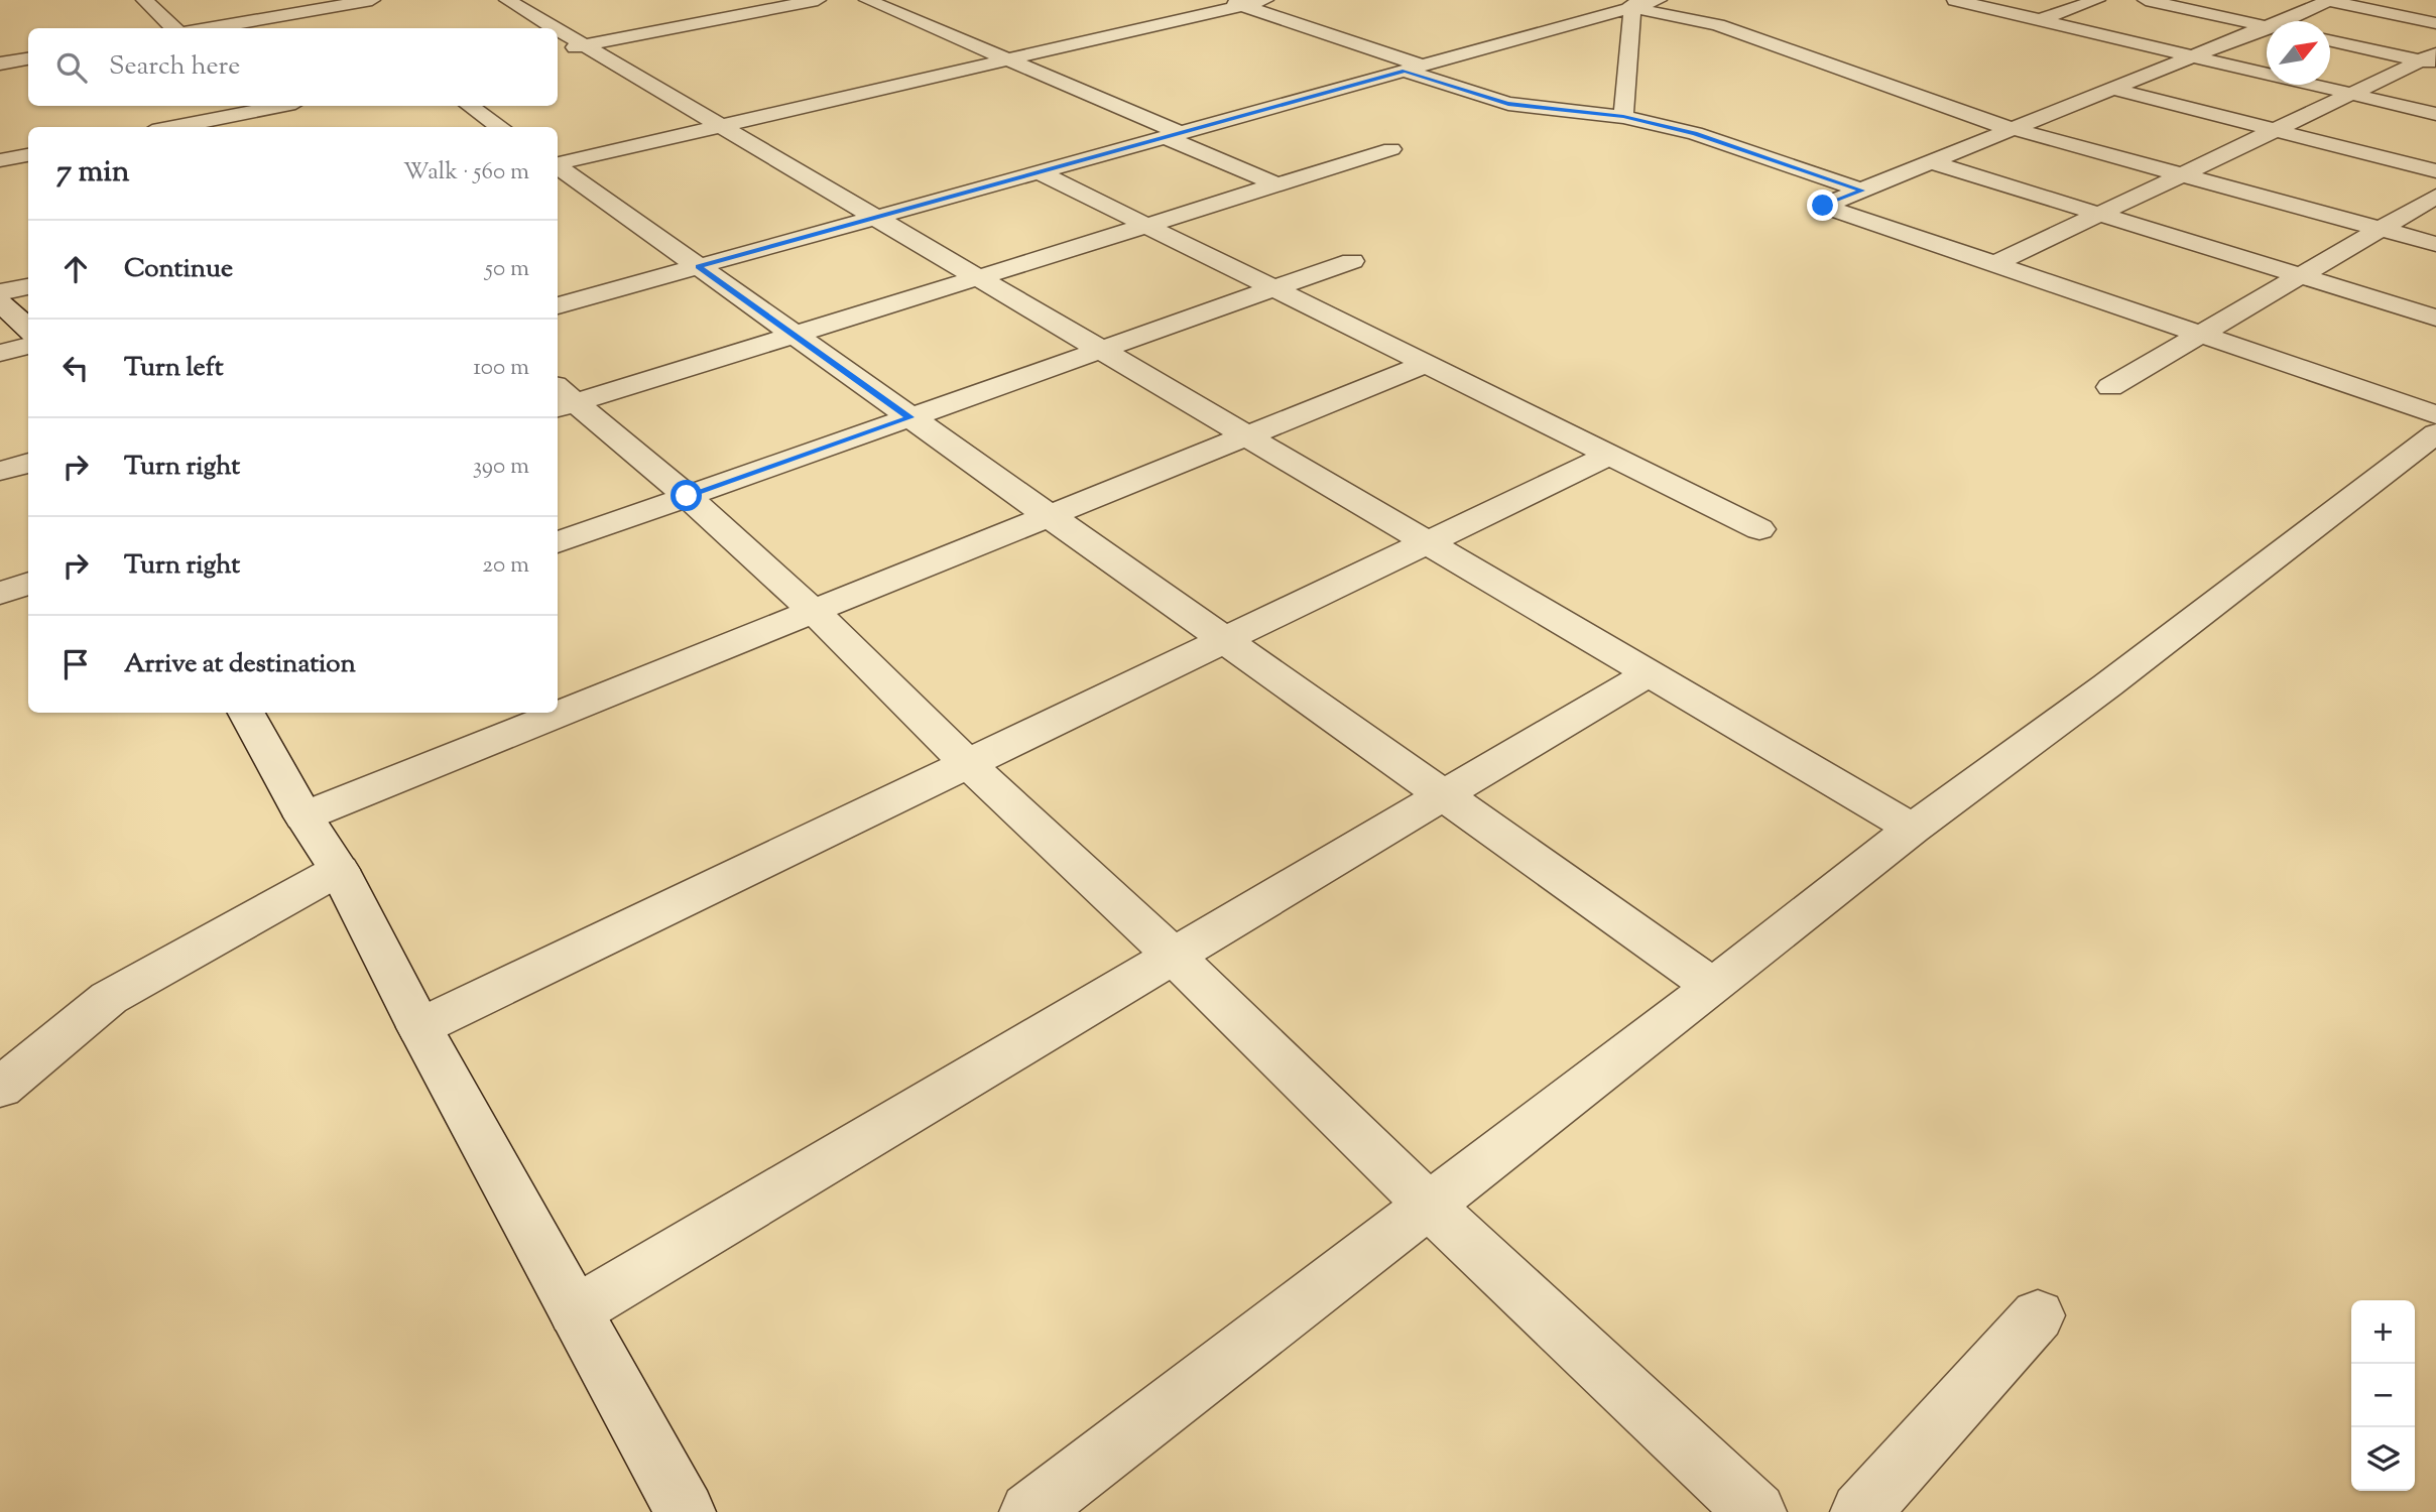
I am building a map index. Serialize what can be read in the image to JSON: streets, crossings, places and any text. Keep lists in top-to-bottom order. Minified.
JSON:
{"north":"top right","page":{"search":"Search here","heading":["7 min","Walk · 560 m"],"list":[["Continue","50 m"],["Turn left","100 m"],["Turn right","390 m"],["Turn right","20 m"],"Arrive at destination"],"map_buttons":["+","−"]}}
